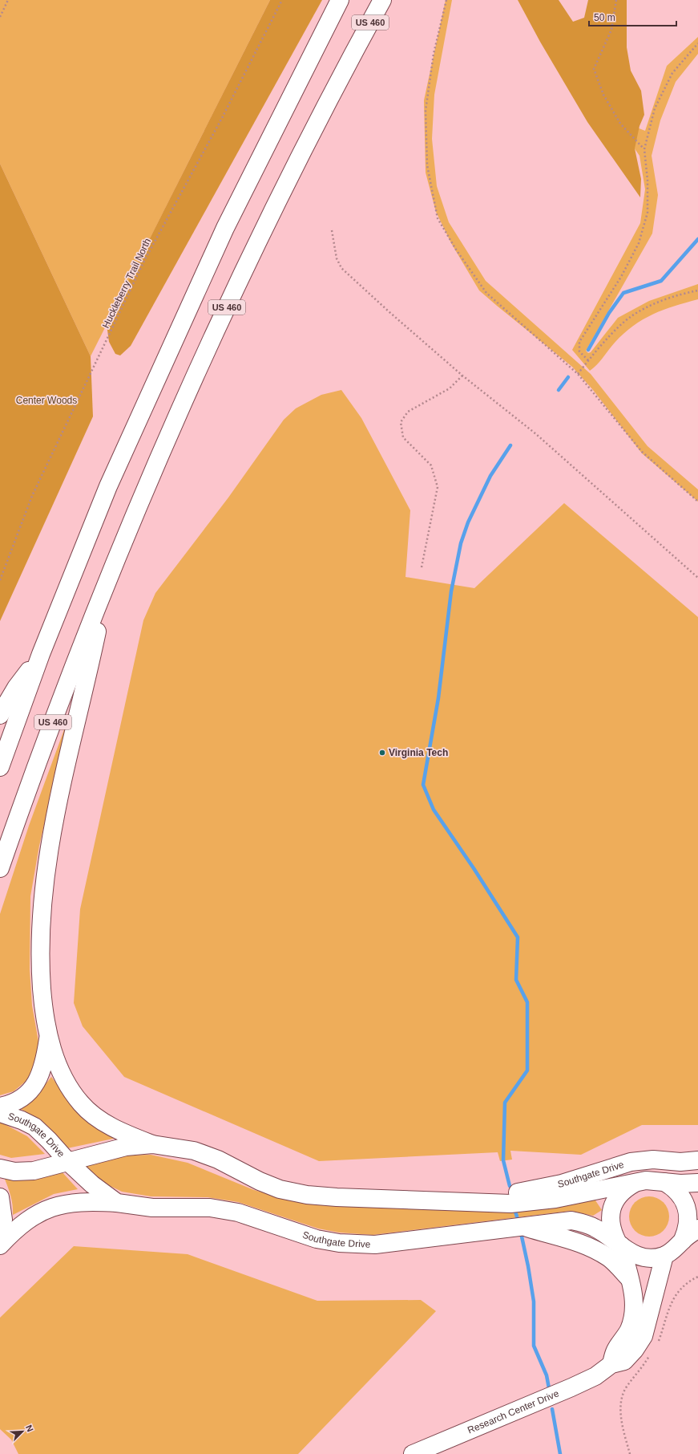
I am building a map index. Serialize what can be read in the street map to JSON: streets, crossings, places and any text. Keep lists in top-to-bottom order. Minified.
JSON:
{"streets":{"main road":["US 460","Southgate Drive","Research Center Drive"],"path":["Huckleberry Trail North"]},"crossings":[["Southgate Drive","Research Center Drive"]],"parks":["Center Woods"],"places":["Virginia Tech"],"scale_bar":"50 m","north":"top right"}
